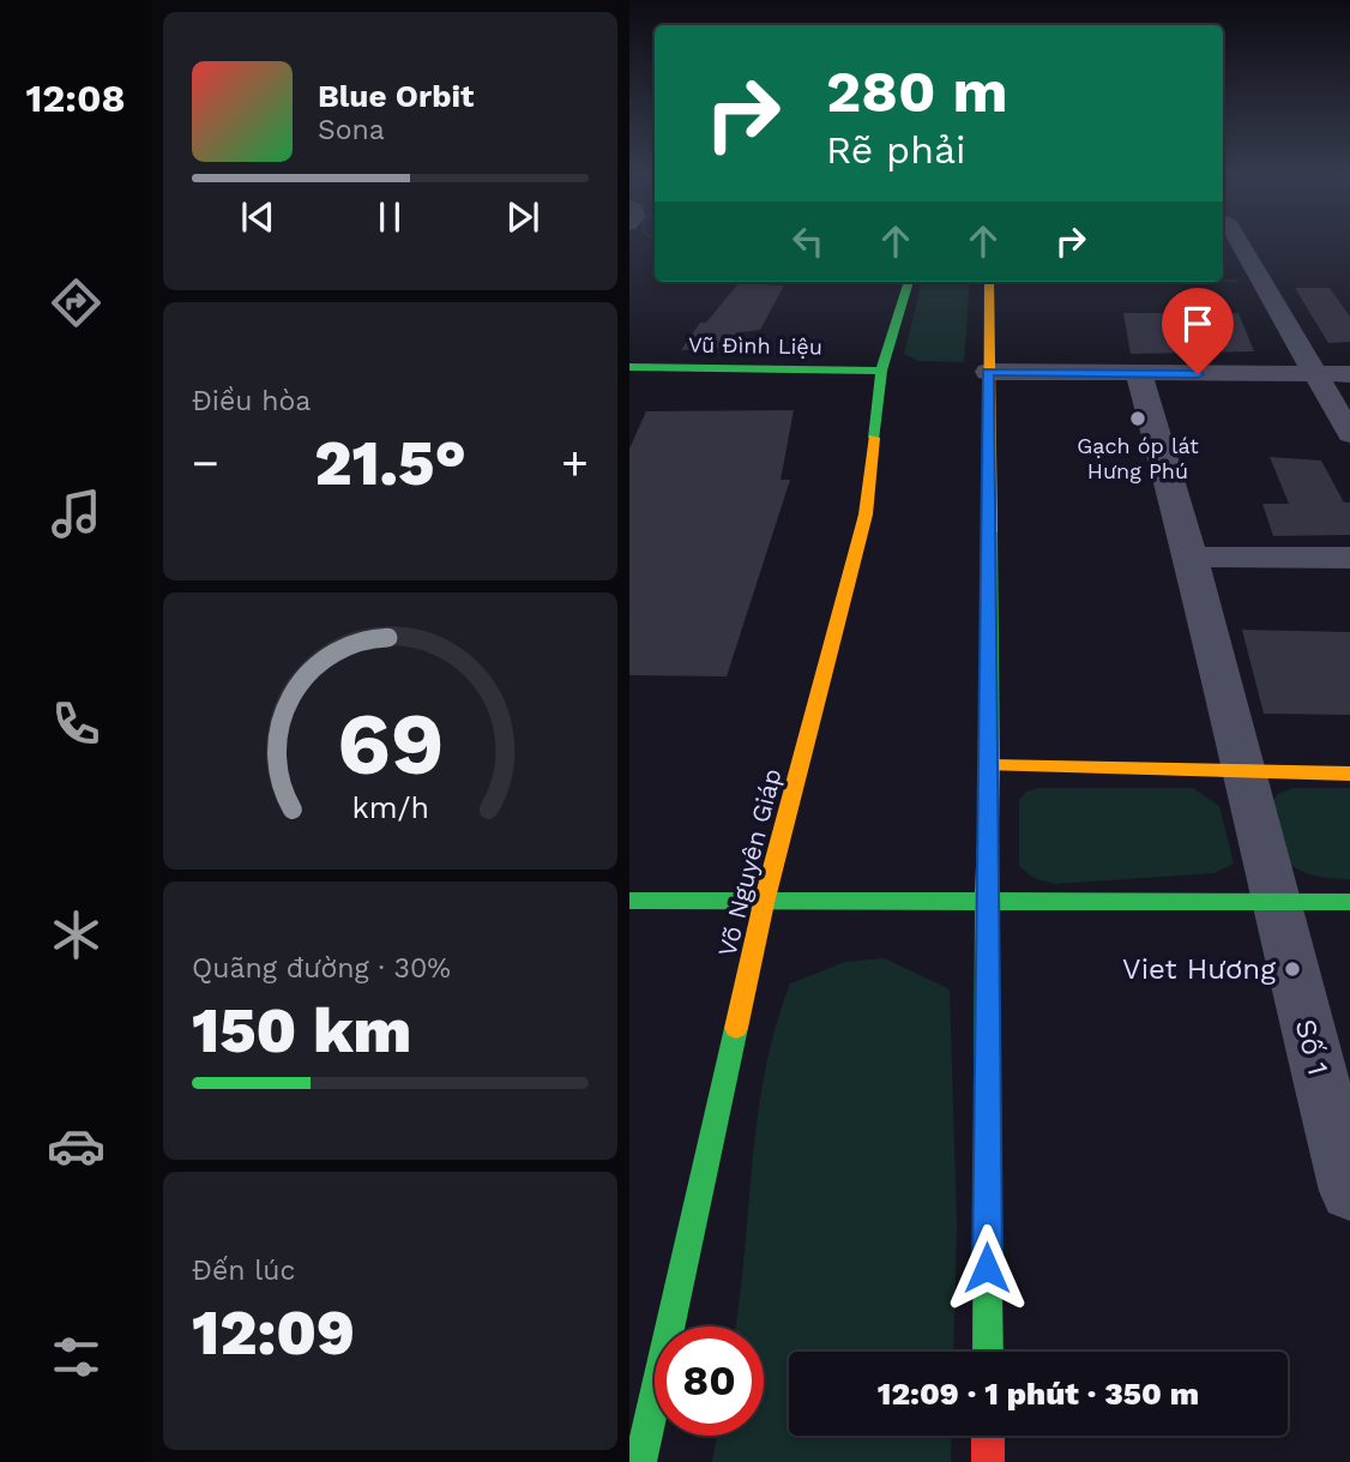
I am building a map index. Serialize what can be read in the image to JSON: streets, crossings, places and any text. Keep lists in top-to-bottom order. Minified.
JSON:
{"streets":{"main road":["Vũ Đình Liệu","Võ Nguyên Giáp"],"street":["Số 1"]},"crossings":[["Vũ Đình Liệu","Võ Nguyên Giáp"]],"places":["Gạch óp lát Hưng Phú","Viet Hương"],"page":{"tabs":"12:08","turn":["280 m","Rẽ phải"],"song":["Blue Orbit","Sona"],"tile":["Điều hòa",["Quãng đường · 30%","150 km"],["Đến lúc","12:09"]],"heat":["−","21.5°","+"],"limit":"80","trip":"12:09 · 1 phút · 350 m","gauge":["69","km/h"]}}
